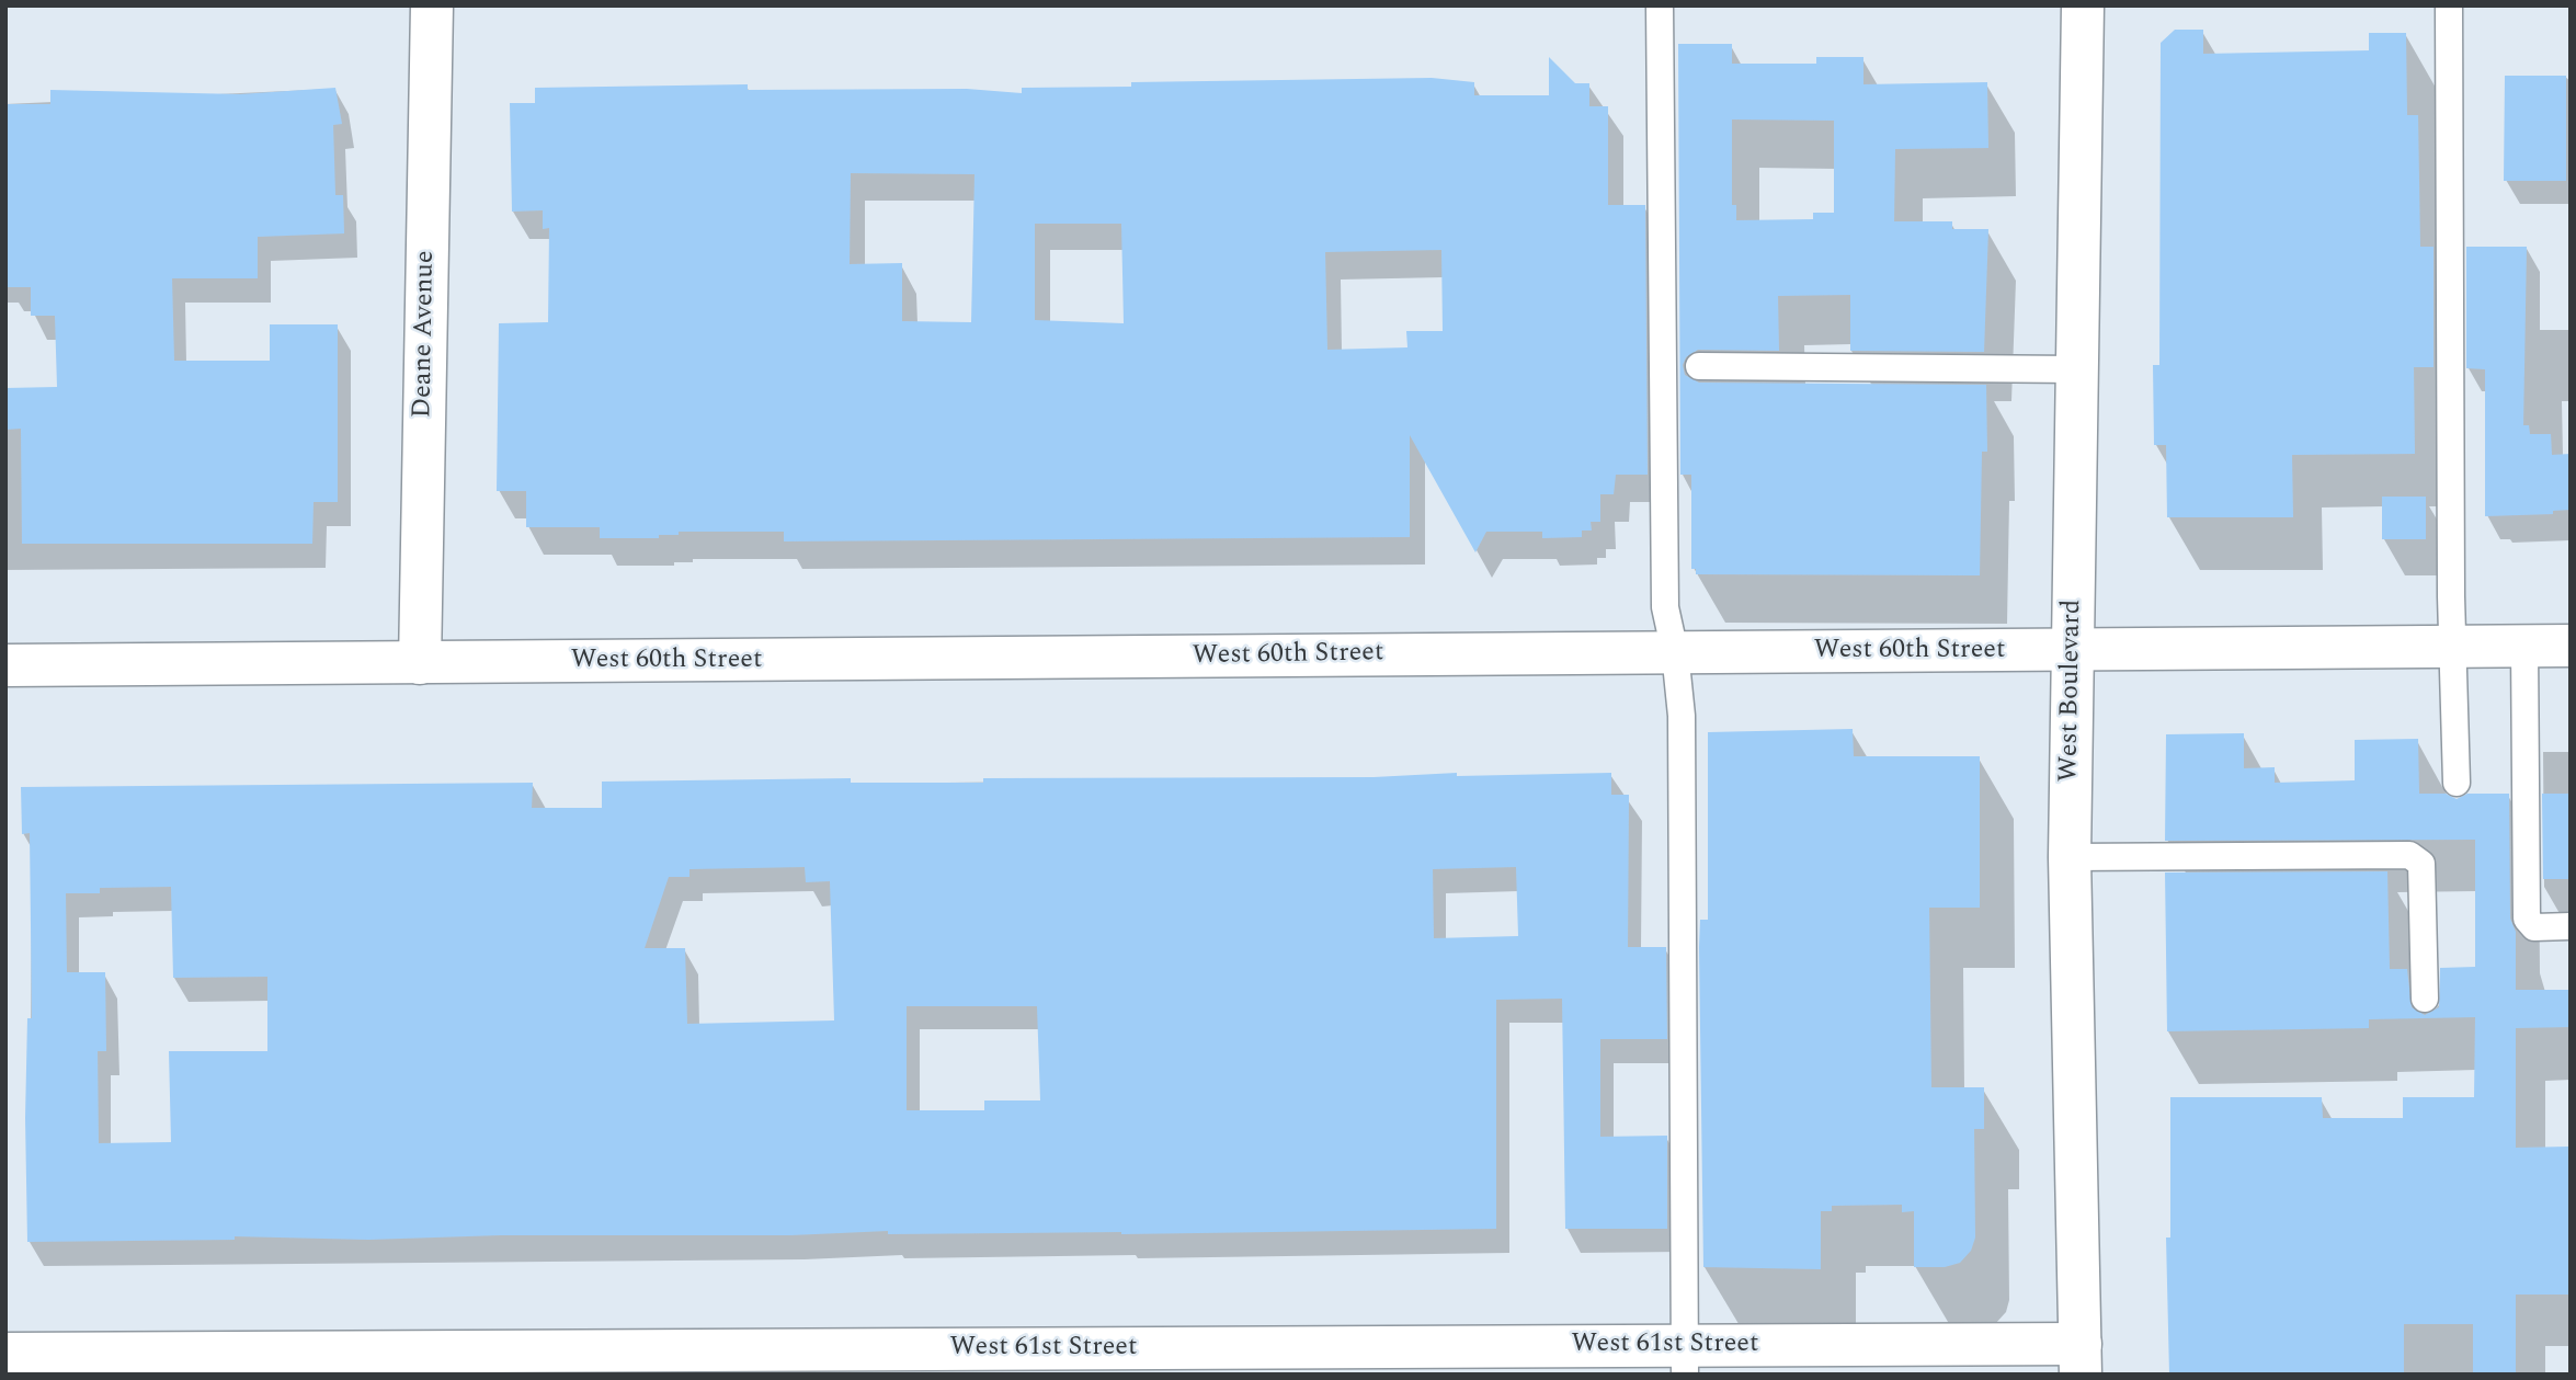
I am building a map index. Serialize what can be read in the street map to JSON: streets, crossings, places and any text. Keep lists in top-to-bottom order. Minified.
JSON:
{"streets":{"street":["Deane Avenue","West 60th Street","West Boulevard","West 61st Street"]},"crossings":[["Deane Avenue","West 60th Street"],["West 60th Street","West Boulevard"],["West Boulevard","West 61st Street"]]}
